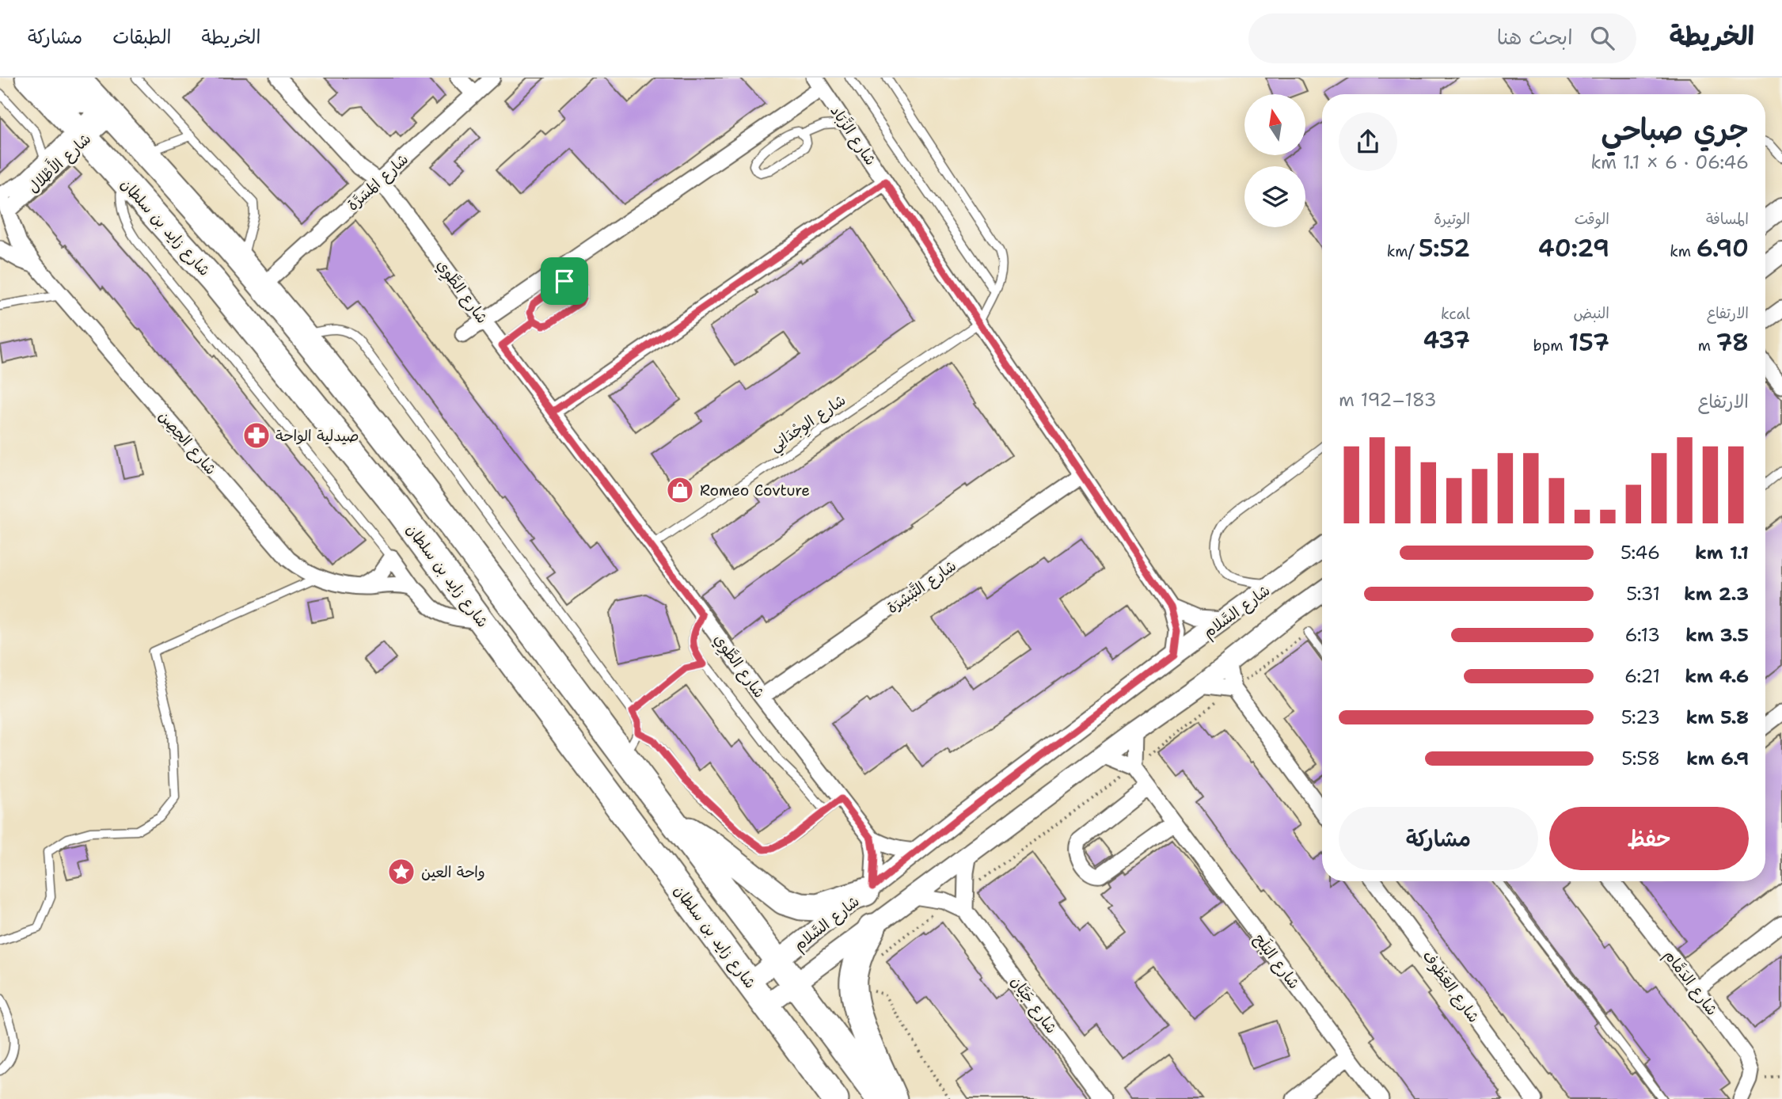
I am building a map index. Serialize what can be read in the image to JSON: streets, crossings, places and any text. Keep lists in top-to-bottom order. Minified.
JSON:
{"streets":{"highway":["شارع زايد بن سلطان"],"street":["شارع الزَّبَاد","شارع الأَطْلال","شارع المَسَرَّة","شارع الطَّوِي","شارع الحِصِن","شارع التَّبْشِرَة","شارع السَّلام","شارع البَلَح","شارع الدَمَّام","شارع العَطُوف","شارع جَيَّان"],"lane":["شارع الوِجْدَانِي"]},"crossings":[["شارع الزَّبَاد","شارع الوِجْدَانِي"],["شارع الزَّبَاد","شارع التَّبْشِرَة"],["شارع الزَّبَاد","شارع السَّلام"],["شارع الأَطْلال","شارع زايد بن سلطان"],["شارع الأَطْلال","شارع الحِصِن"],["شارع المَسَرَّة","شارع الطَّوِي"],["شارع زايد بن سلطان","شارع السَّلام"],["شارع الطَّوِي","شارع الوِجْدَانِي"],["شارع الطَّوِي","شارع التَّبْشِرَة"],["شارع الطَّوِي","شارع السَّلام"],["شارع السَّلام","شارع جَيَّان"]],"places":{"pharmacy":["صيدلية الواحة"],"shop":["Romeo Covture"],"place":["واحة العين"]},"north":"top","page":{"header":"الخريطة","search":"ابحث هنا","nav":["الخريطة","الطبقات","مشاركة"],"heading":["جري صباحي","06:46 · 6 × 1.1 km"],"stats":[["المسافة","6.90 km"],["الوقت","40:29"],["الوتيرة","5:52 /km"],["الارتفاع","78 m"],["النبض","157 bpm"],["kcal","437"]],"chart":["الارتفاع","183–192 m"],"list":[{"name":"1.1 km","note":"5:46"},{"name":"2.3 km","note":"5:31"},{"name":"3.5 km","note":"6:13"},{"name":"4.6 km","note":"6:21"},{"name":"5.8 km","note":"5:23"},{"name":"6.9 km","note":"5:58"}],"buttons":["حفظ","مشاركة"]}}
